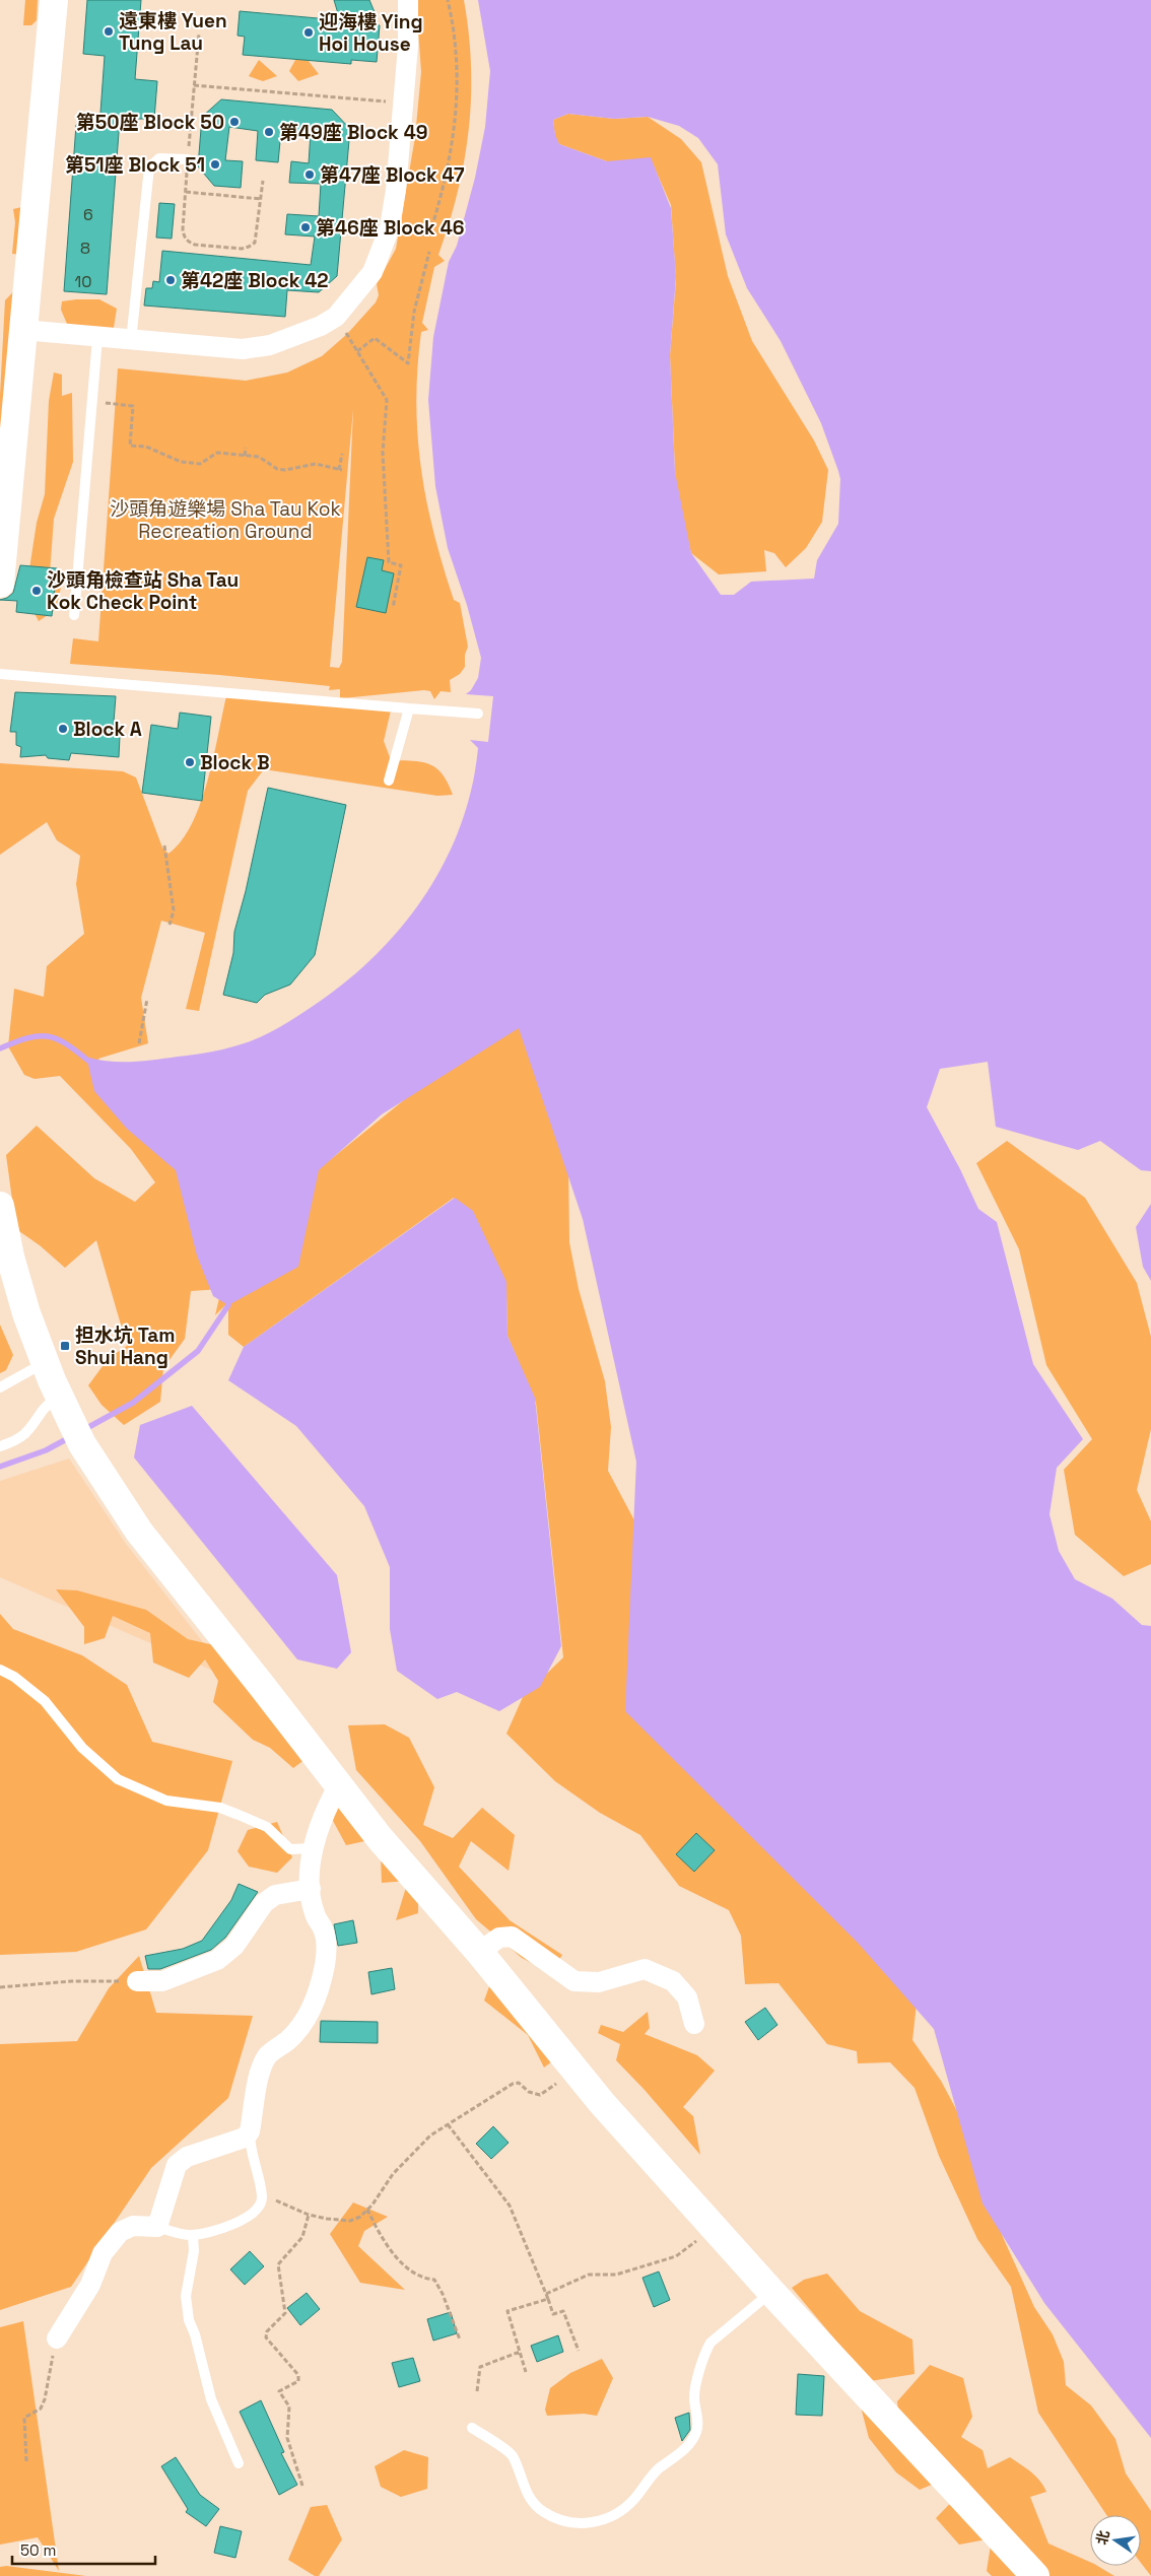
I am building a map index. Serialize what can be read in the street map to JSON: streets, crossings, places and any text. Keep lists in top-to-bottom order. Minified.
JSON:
{"parks":["沙頭角遊樂場 Sha Tau Kok Recreation Ground"],"places":{"other":["遠東樓 Yuen Tung Lau","迎海樓 Ying Hoi House","第50座 Block 50","第49座 Block 49","第51座 Block 51","第47座 Block 47","第46座 Block 46","第42座 Block 42","沙頭角檢查站 Sha Tau Kok Check Point","Block A","Block B"],"transit":["担水坑 Tam Shui Hang"]},"house_numbers":["6","8","10"],"scale_bar":"50 m","north":"left"}
